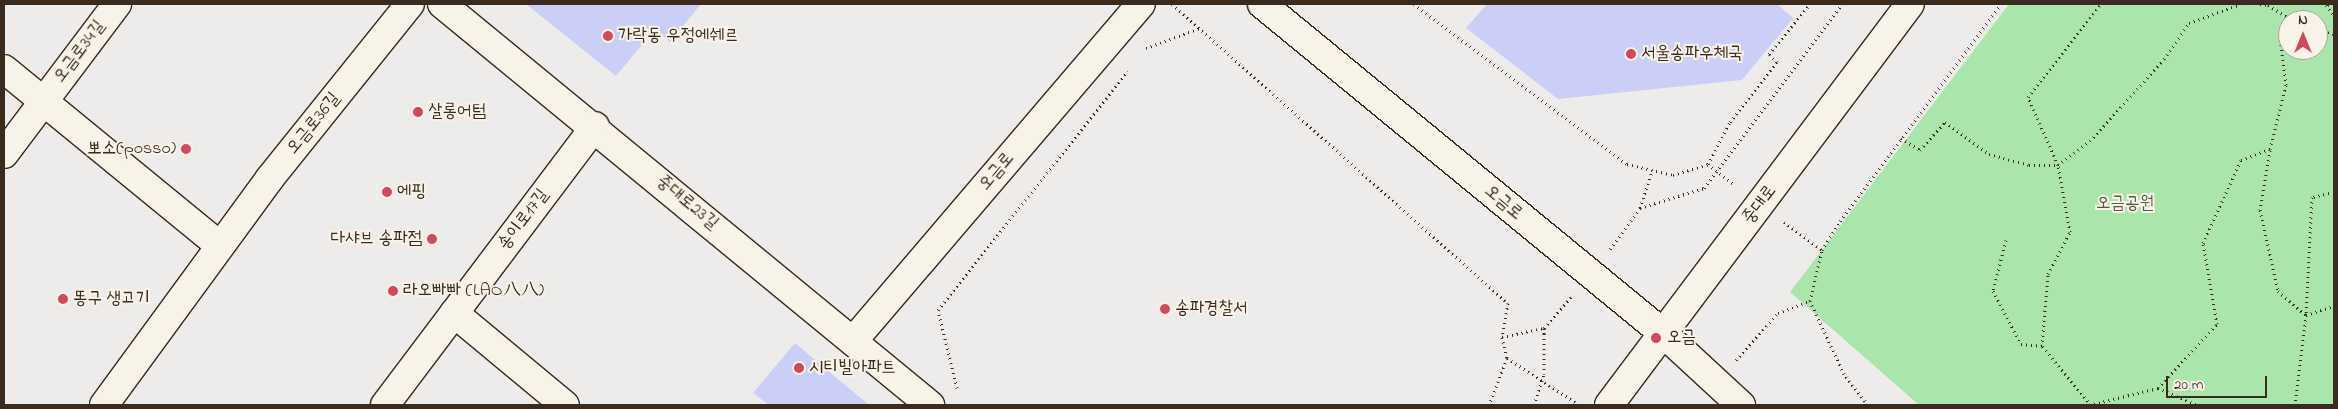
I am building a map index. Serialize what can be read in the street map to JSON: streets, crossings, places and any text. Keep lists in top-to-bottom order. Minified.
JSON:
{"streets":{"street":["오금로34길","오금로36길","오금로","중대로23길","중대로","송이로17길"]},"crossings":[["오금로","중대로23길"],["오금로","중대로"],["중대로23길","송이로17길"]],"parks":["오금공원"],"places":["가락동 우정에쉐르","서울송파우체국","살롱어텀","뽀소(posso)","에핑","다샤브 송파점","라오빠빠 (LAO八八)","똥구 생고기","송파경찰서","오금","시티빌아파트"],"scale_bar":"20 m","north":"top"}
